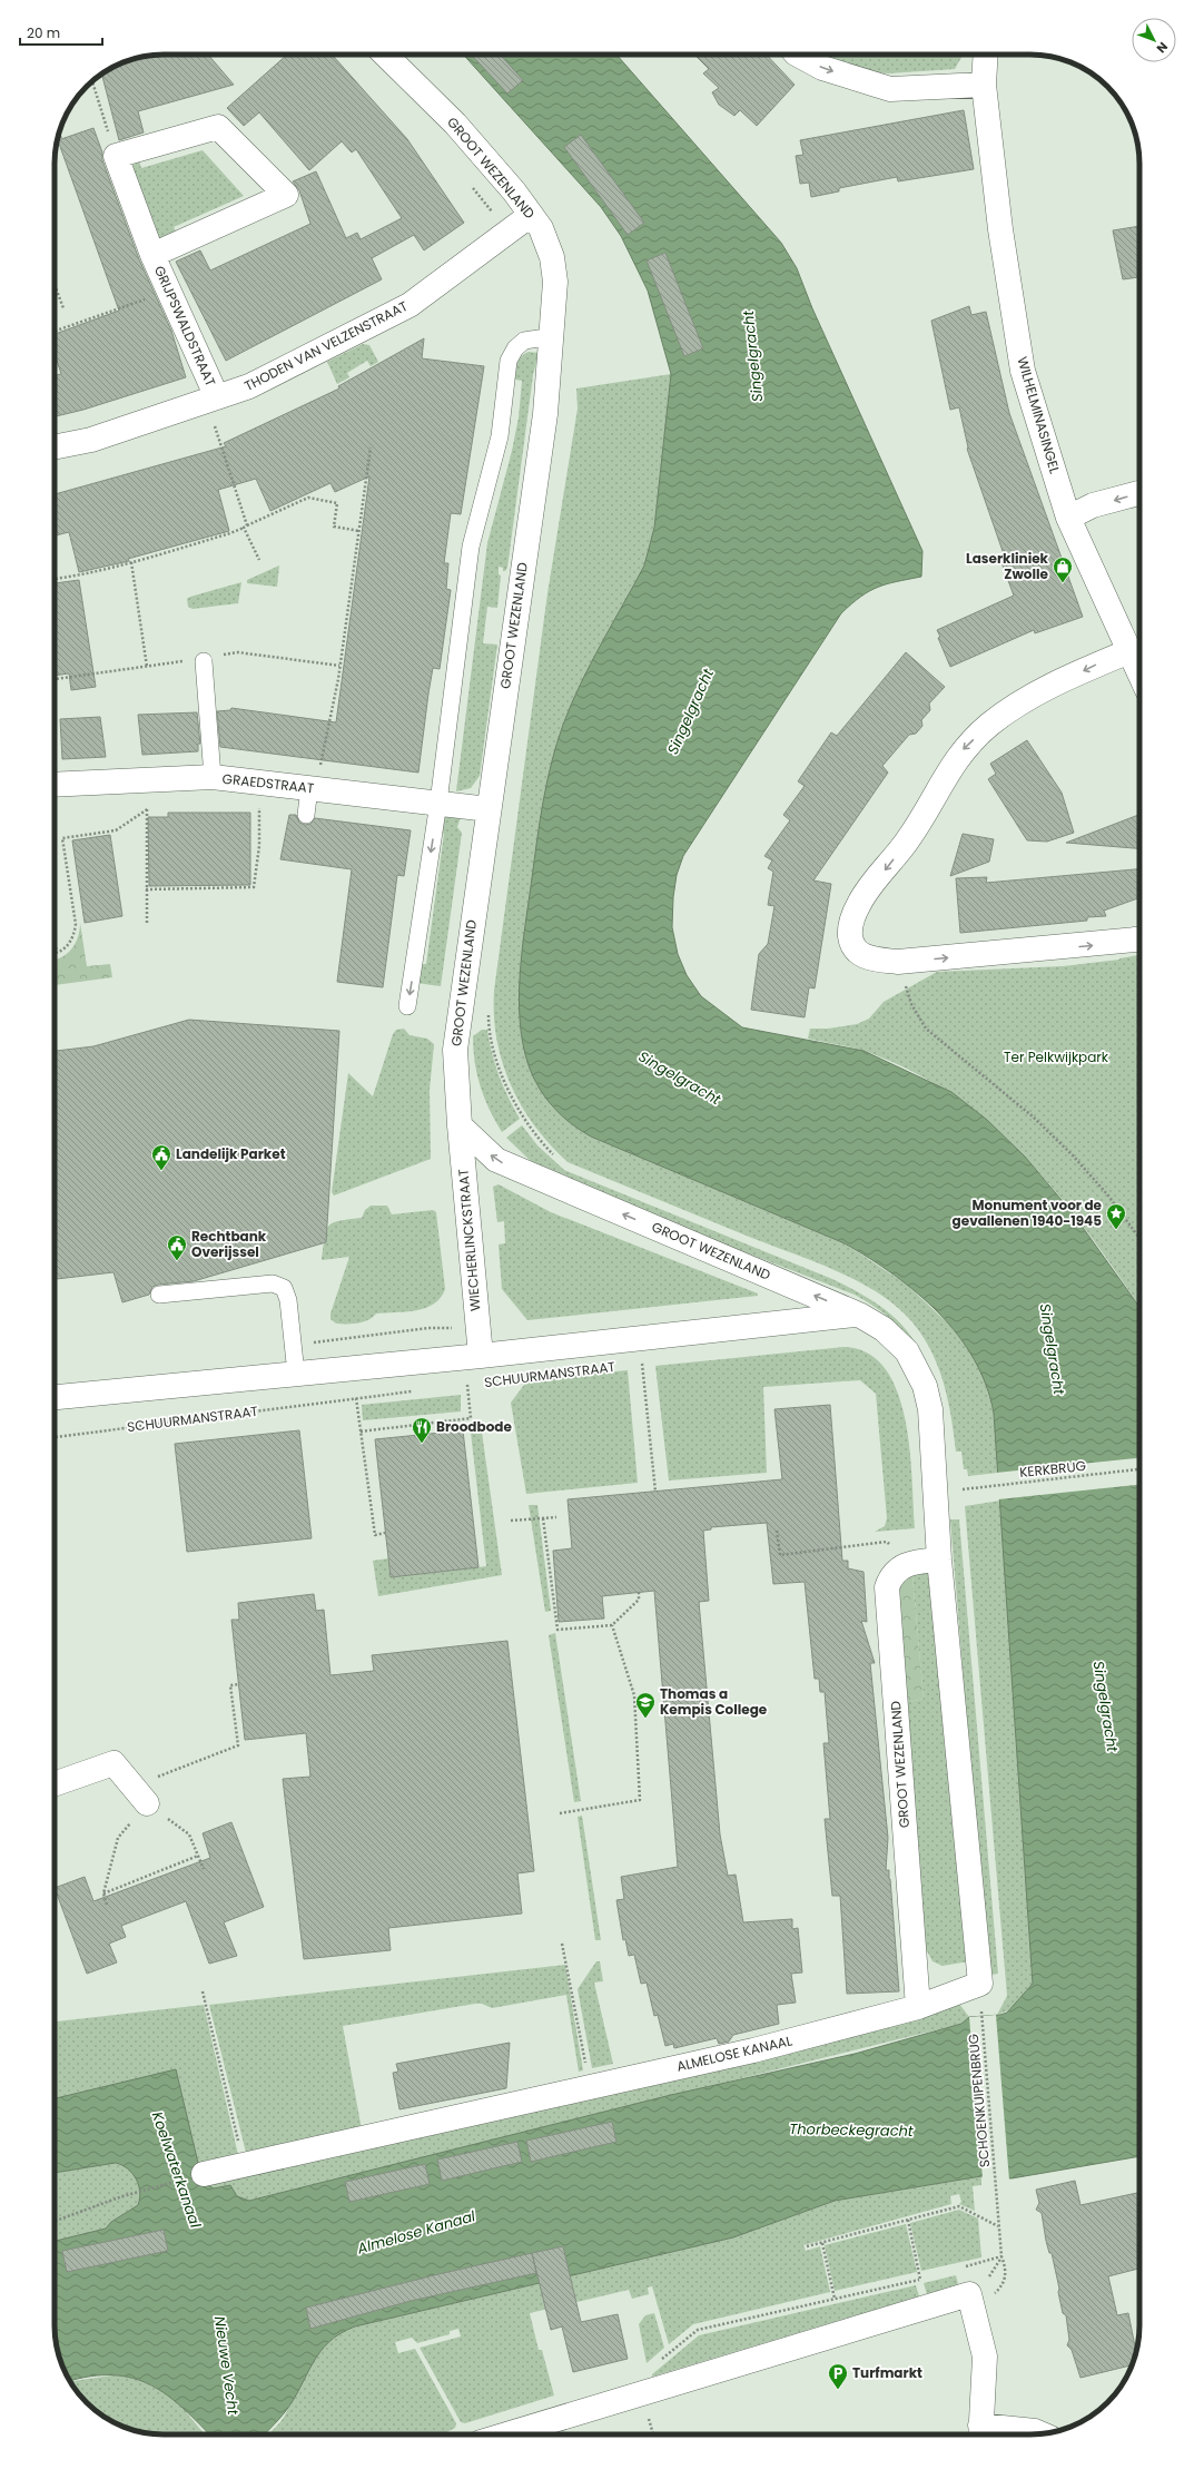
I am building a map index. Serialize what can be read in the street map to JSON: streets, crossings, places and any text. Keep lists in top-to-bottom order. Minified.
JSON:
{"streets":{"street":["GROOT WEZENLAND","GRIJPSWALDSTRAAT","THODEN VAN VELZENSTRAAT","WILHELMINASINGEL","GRAEDSTRAAT","WIECHERLINCKSTRAAT","SCHUURMANSTRAAT","ALMELOSE KANAAL"],"path":["KERKBRUG","SCHOENKUIPENBRUG"]},"crossings":[["GROOT WEZENLAND","THODEN VAN VELZENSTRAAT"],["GROOT WEZENLAND","GRAEDSTRAAT"],["GROOT WEZENLAND","WIECHERLINCKSTRAAT"],["GROOT WEZENLAND","SCHUURMANSTRAAT"],["GROOT WEZENLAND","ALMELOSE KANAAL"],["GRIJPSWALDSTRAAT","THODEN VAN VELZENSTRAAT"],["WIECHERLINCKSTRAAT","SCHUURMANSTRAAT"]],"water":["Singelgracht","Thorbeckegracht","Koelwaterkanaal","Almelose Kanaal","Nieuwe Vecht"],"parks":["Ter Pelkwijkpark"],"places":{"shop":["Laserkliniek Zwolle"],"public building":["Landelijk Parket","Rechtbank Overijssel"],"place":["Monument voor de gevallenen 1940-1945"],"restaurant":["Broodbode"],"school or university":["Thomas a Kempis College"],"parking":["Turfmarkt"]},"scale_bar":"20 m","north":"bottom right"}
